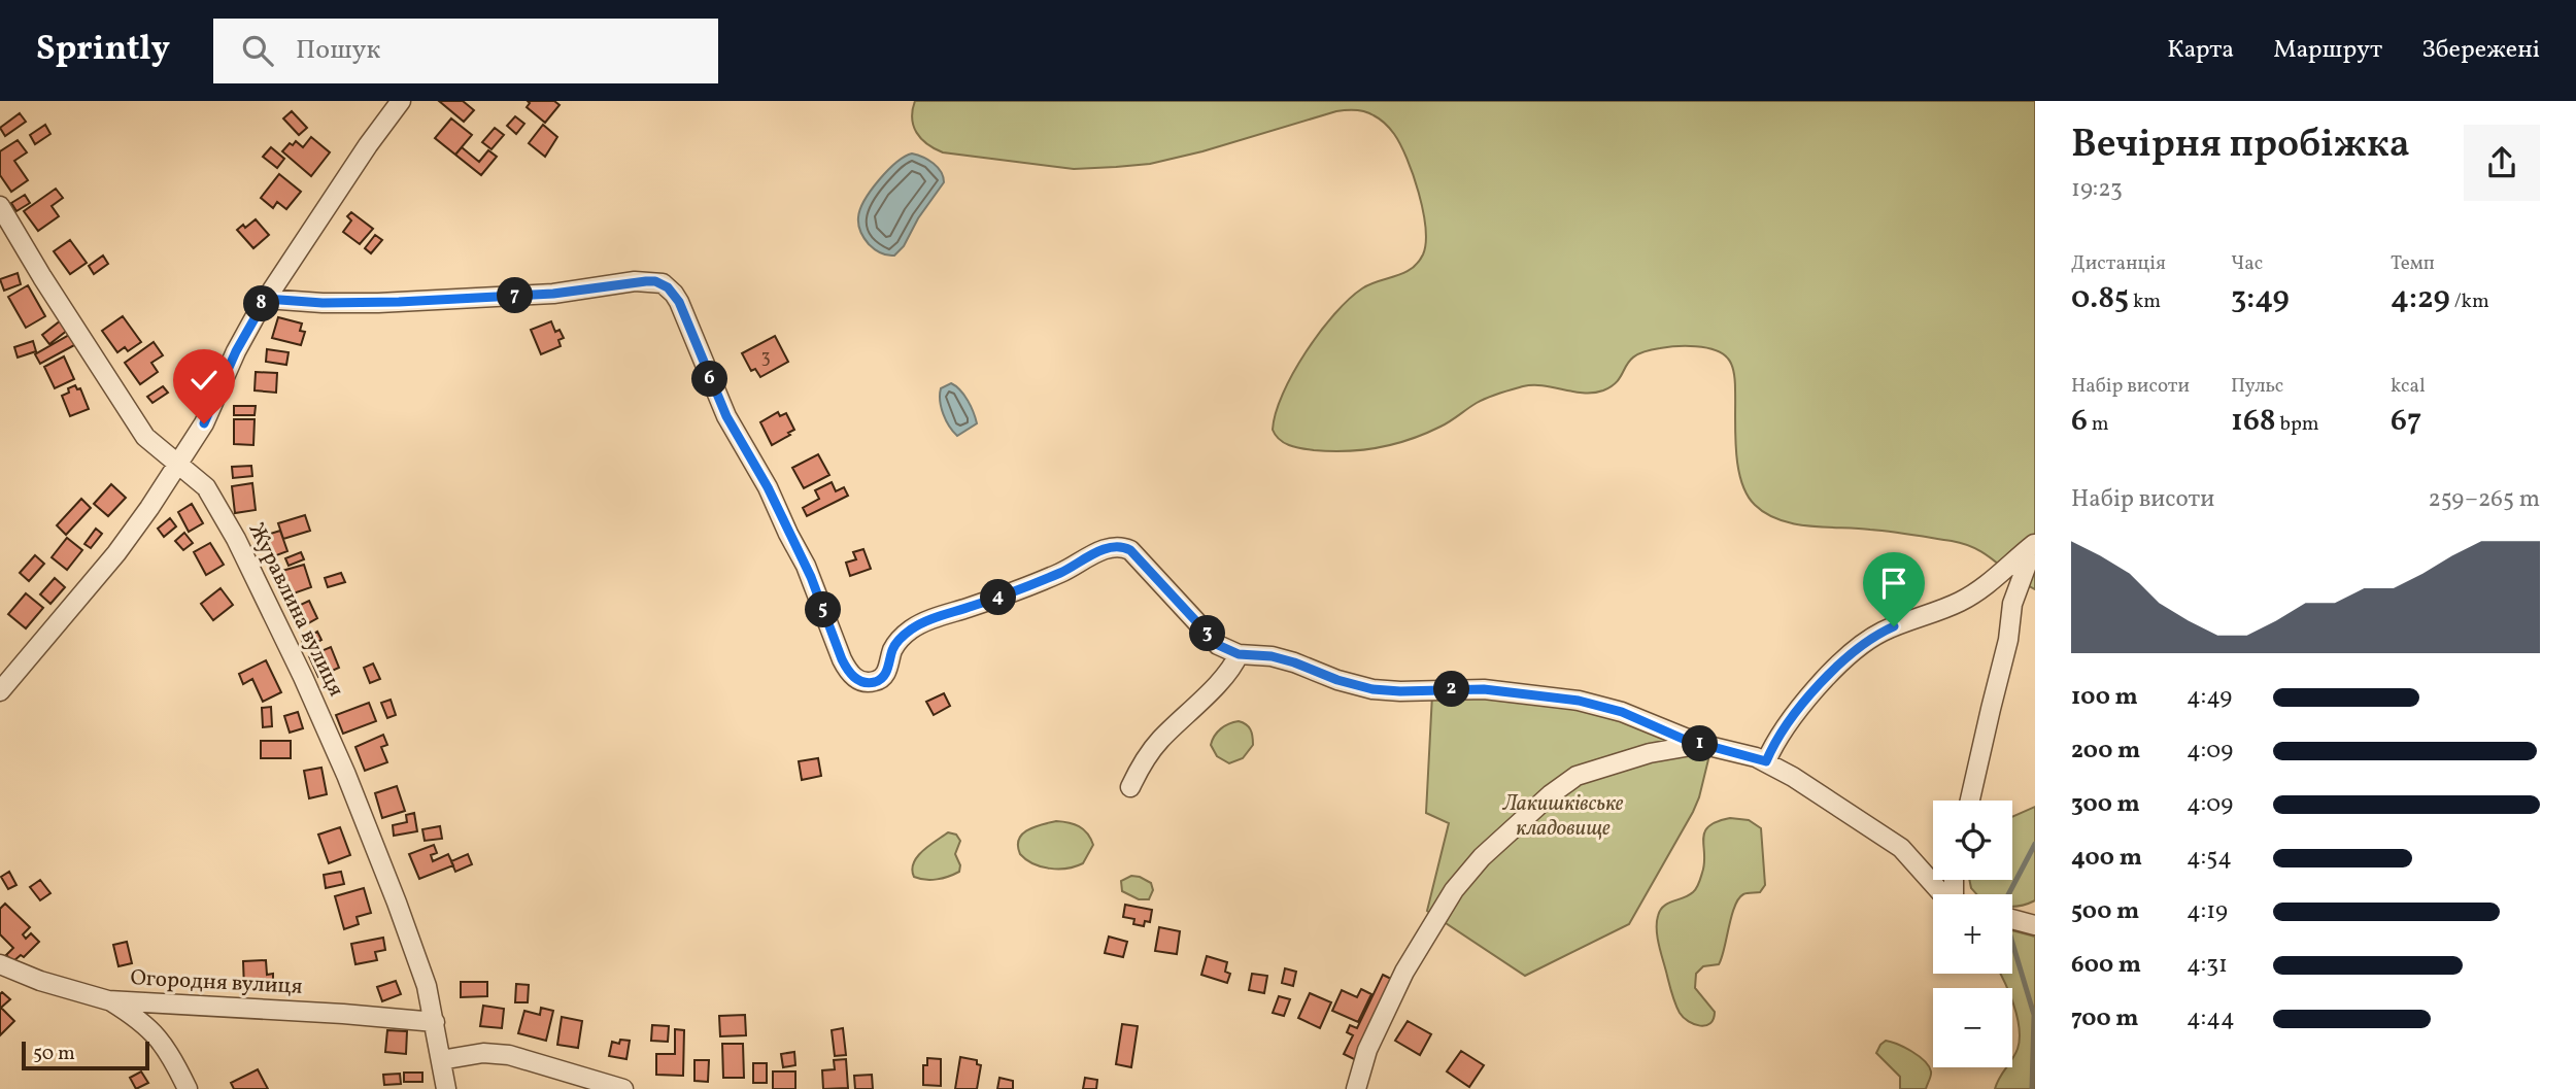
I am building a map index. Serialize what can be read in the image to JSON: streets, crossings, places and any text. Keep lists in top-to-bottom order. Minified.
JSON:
{"streets":{"street":["Журавлина вулиця","Огородня вулиця"]},"crossings":[["Журавлина вулиця","Огородня вулиця"]],"parks":["Лакишківське кладовище"],"house_numbers":["3"],"scale_bar":"50 m","page":{"header":"Sprintly","search":"Пошук","nav":["Карта","Маршрут","Збережені"],"heading":["Вечірня пробіжка","19:23"],"stats":[["Дистанція","0.85 km"],["Час","3:49"],["Темп","4:29 /km"],["Набір висоти","6 m"],["Пульс","168 bpm"],["kcal","67"]],"pins":["7","8","6","4","5","3","2","1"],"chart":["Набір висоти","259–265 m"],"list":[{"name":"100 m","note":"4:49"},{"name":"200 m","note":"4:09"},{"name":"300 m","note":"4:09"},{"name":"400 m","note":"4:54"},{"name":"500 m","note":"4:19"},{"name":"600 m","note":"4:31"},{"name":"700 m","note":"4:44"}],"map_buttons":["+","−"],"scale":"50 m"}}
